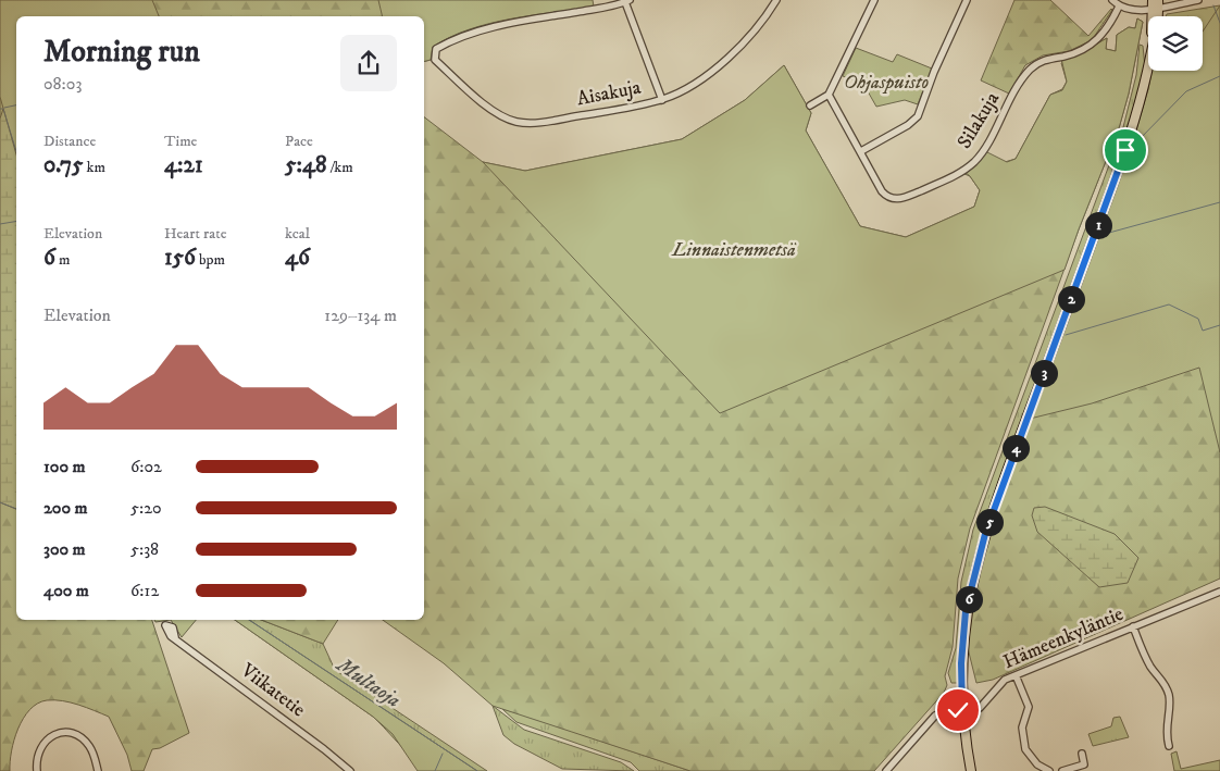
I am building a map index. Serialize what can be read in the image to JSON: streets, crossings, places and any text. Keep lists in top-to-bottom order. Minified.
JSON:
{"streets":{"street":["Aisakuja","Silakuja","Hämeenkyläntie","Viikatetie"]},"water":["Multaoja"],"parks":["Ohjaspuisto","Linnaistenmetsä"],"page":{"heading":["Morning run","08:03"],"stats":[["Distance","0.75 km"],["Time","4:21"],["Pace","5:48 /km"],["Elevation","6 m"],["Heart rate","156 bpm"],["kcal","46"]],"pins":["1","2","3","4","5","6"],"chart":["Elevation","129–134 m"],"list":[{"name":"100 m","note":"6:02"},{"name":"200 m","note":"5:20"},{"name":"300 m","note":"5:38"},{"name":"400 m","note":"6:12"}]}}
